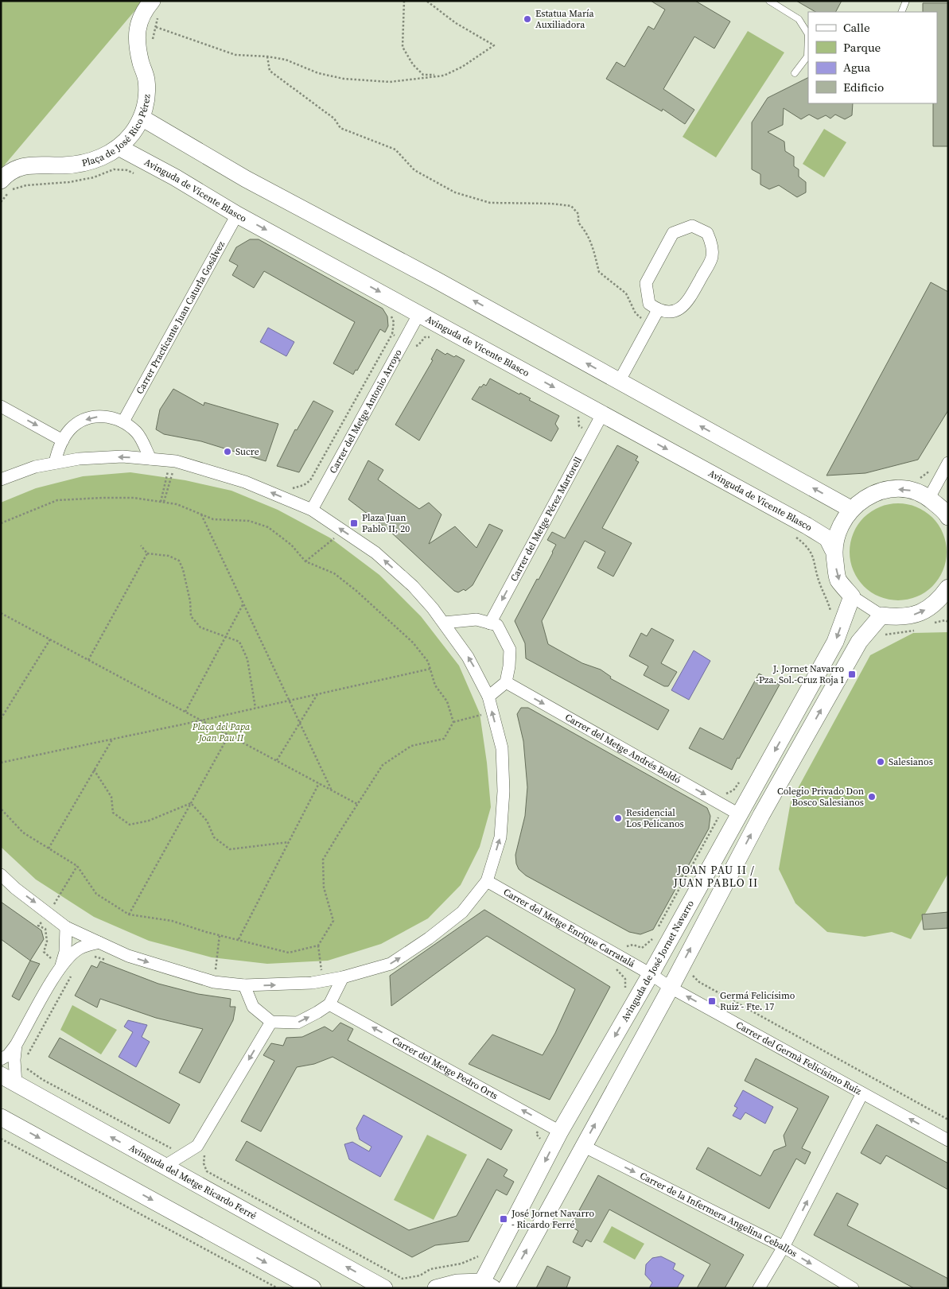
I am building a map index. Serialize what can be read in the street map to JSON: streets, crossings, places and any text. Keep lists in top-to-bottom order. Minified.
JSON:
{"streets":{"street":["Plaça de José Rico Pérez","Avinguda de Vicente Blasco","Carrer Practicante Juan Caturla Gosálvez","Carrer del Metge Antonio Arroyo","Carrer del Metge Pérez Martorell","Carrer del Metge Andrés Boldó","Carrer del Metge Enrique Carratalá","Avinguda de José Jornet Navarro","Carrer del Germà Felicísimo Ruiz","Carrer del Metge Pedro Orts","Avinguda del Metge Ricardo Ferré","Carrer de la Infermera Angelina Ceballos"]},"crossings":[["Plaça de José Rico Pérez","Avinguda de Vicente Blasco"],["Avinguda de Vicente Blasco","Carrer Practicante Juan Caturla Gosálvez"],["Avinguda de Vicente Blasco","Carrer del Metge Antonio Arroyo"],["Avinguda de Vicente Blasco","Carrer del Metge Pérez Martorell"],["Carrer del Metge Andrés Boldó","Avinguda de José Jornet Navarro"],["Carrer del Metge Enrique Carratalá","Avinguda de José Jornet Navarro"],["Carrer del Metge Enrique Carratalá","Carrer del Germà Felicísimo Ruiz"],["Avinguda de José Jornet Navarro","Carrer del Germà Felicísimo Ruiz"],["Avinguda de José Jornet Navarro","Carrer del Metge Pedro Orts"]],"one_way":["Carrer del Metge Pérez Martorell","Carrer del Metge Andrés Boldó","Carrer del Germà Felicísimo Ruiz","Carrer del Metge Pedro Orts","Carrer de la Infermera Angelina Ceballos"],"districts":["JOAN PAU II / JUAN PABLO II"],"parks":["Plaça del Papa Joan Pau II"],"places":{"other":["Estatua María Auxiliadora","Sucre","Salesianos","Colegio Privado Don Bosco Salesianos","Residencial Los Pelícanos"],"transit":["Plaza Juan Pablo II, 20","J. Jornet Navarro -Pza. Sol.-Cruz Roja I","Germá Felicísimo Ruiz - Fte. 17","José Jornet Navarro - Ricardo Ferré"]},"legend":["Calle","Parque","Agua","Edificio"]}
